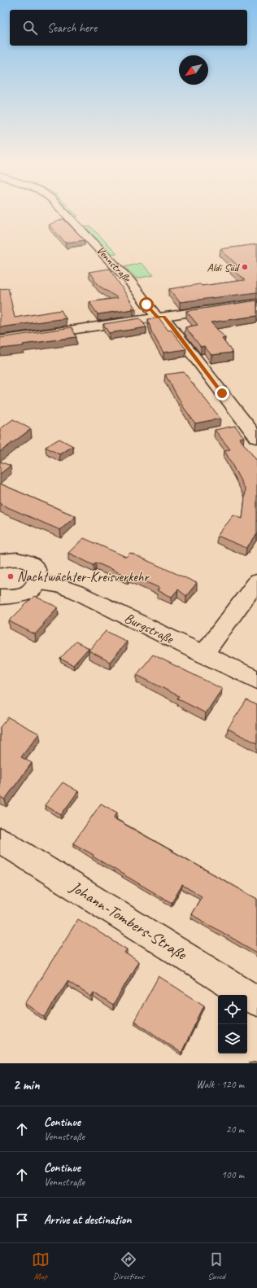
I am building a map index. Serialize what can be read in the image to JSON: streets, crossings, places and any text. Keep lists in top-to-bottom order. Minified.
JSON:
{"streets":{"street":["Vennstraße","Burgstraße","Johann-Tombers-Straße"]},"places":["Aldi Süd","Nachtwächter-Kreisverkehr"],"north":"bottom left","page":{"search":"Search here","heading":["2 min","Walk · 120 m"],"list":[["Continue","Vennstraße","20 m"],["Continue","Vennstraße","100 m"],"Arrive at destination"],"nav":["Map","Directions","Saved"]}}
